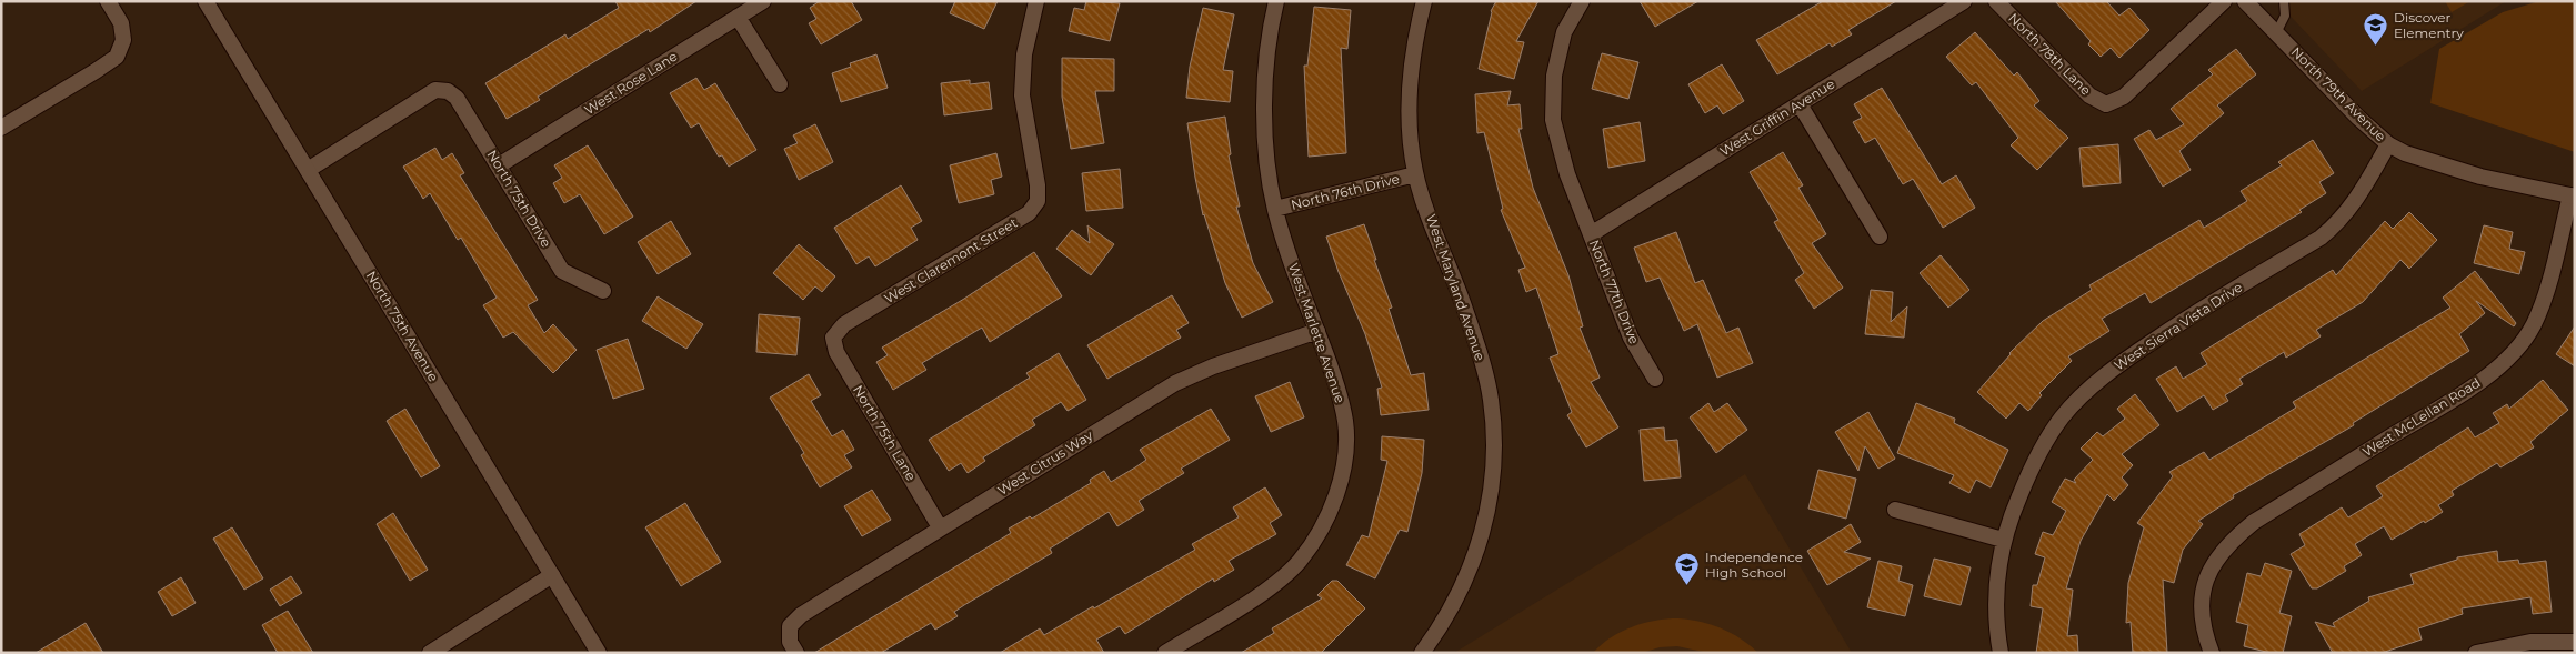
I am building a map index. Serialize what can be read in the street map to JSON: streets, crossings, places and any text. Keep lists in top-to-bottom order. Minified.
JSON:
{"streets":{"street":["North 78th Lane","West Rose Lane","North 79th Avenue","West Griffin Avenue","North 76th Drive","North 75th Drive","West Claremont Street","West Maryland Avenue","North 77th Drive","North 75th Avenue","West Sierra Vista Drive","West Marlette Avenue","West McLellan Road","North 75th Lane","West Citrus Way"]},"crossings":[["West Rose Lane","North 75th Drive"],["North 79th Avenue","West Sierra Vista Drive"],["North 79th Avenue","West McLellan Road"],["West Griffin Avenue","North 77th Drive"],["North 76th Drive","West Maryland Avenue"],["North 76th Drive","West Marlette Avenue"],["North 75th Drive","North 75th Avenue"],["West Claremont Street","North 75th Lane"],["West Marlette Avenue","West Citrus Way"],["North 75th Lane","West Citrus Way"]],"places":{"school or university":["Discover Elementry","Independence High School"]}}
